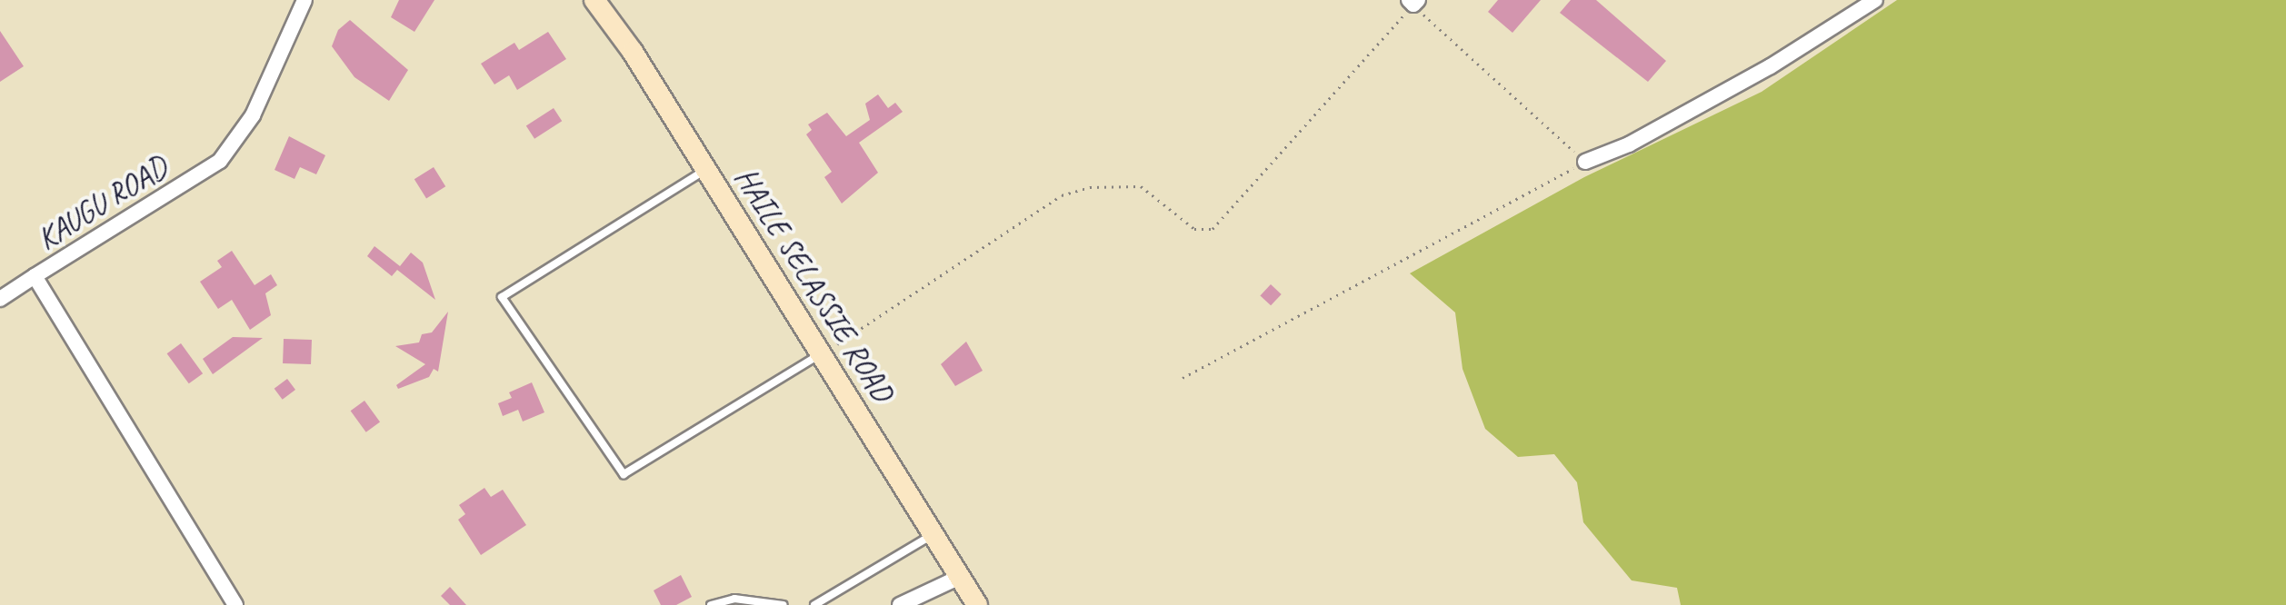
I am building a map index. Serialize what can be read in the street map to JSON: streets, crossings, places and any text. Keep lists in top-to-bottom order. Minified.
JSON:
{"streets":{"street":["KAUGU ROAD","HAILE SELASSIE ROAD"]}}
